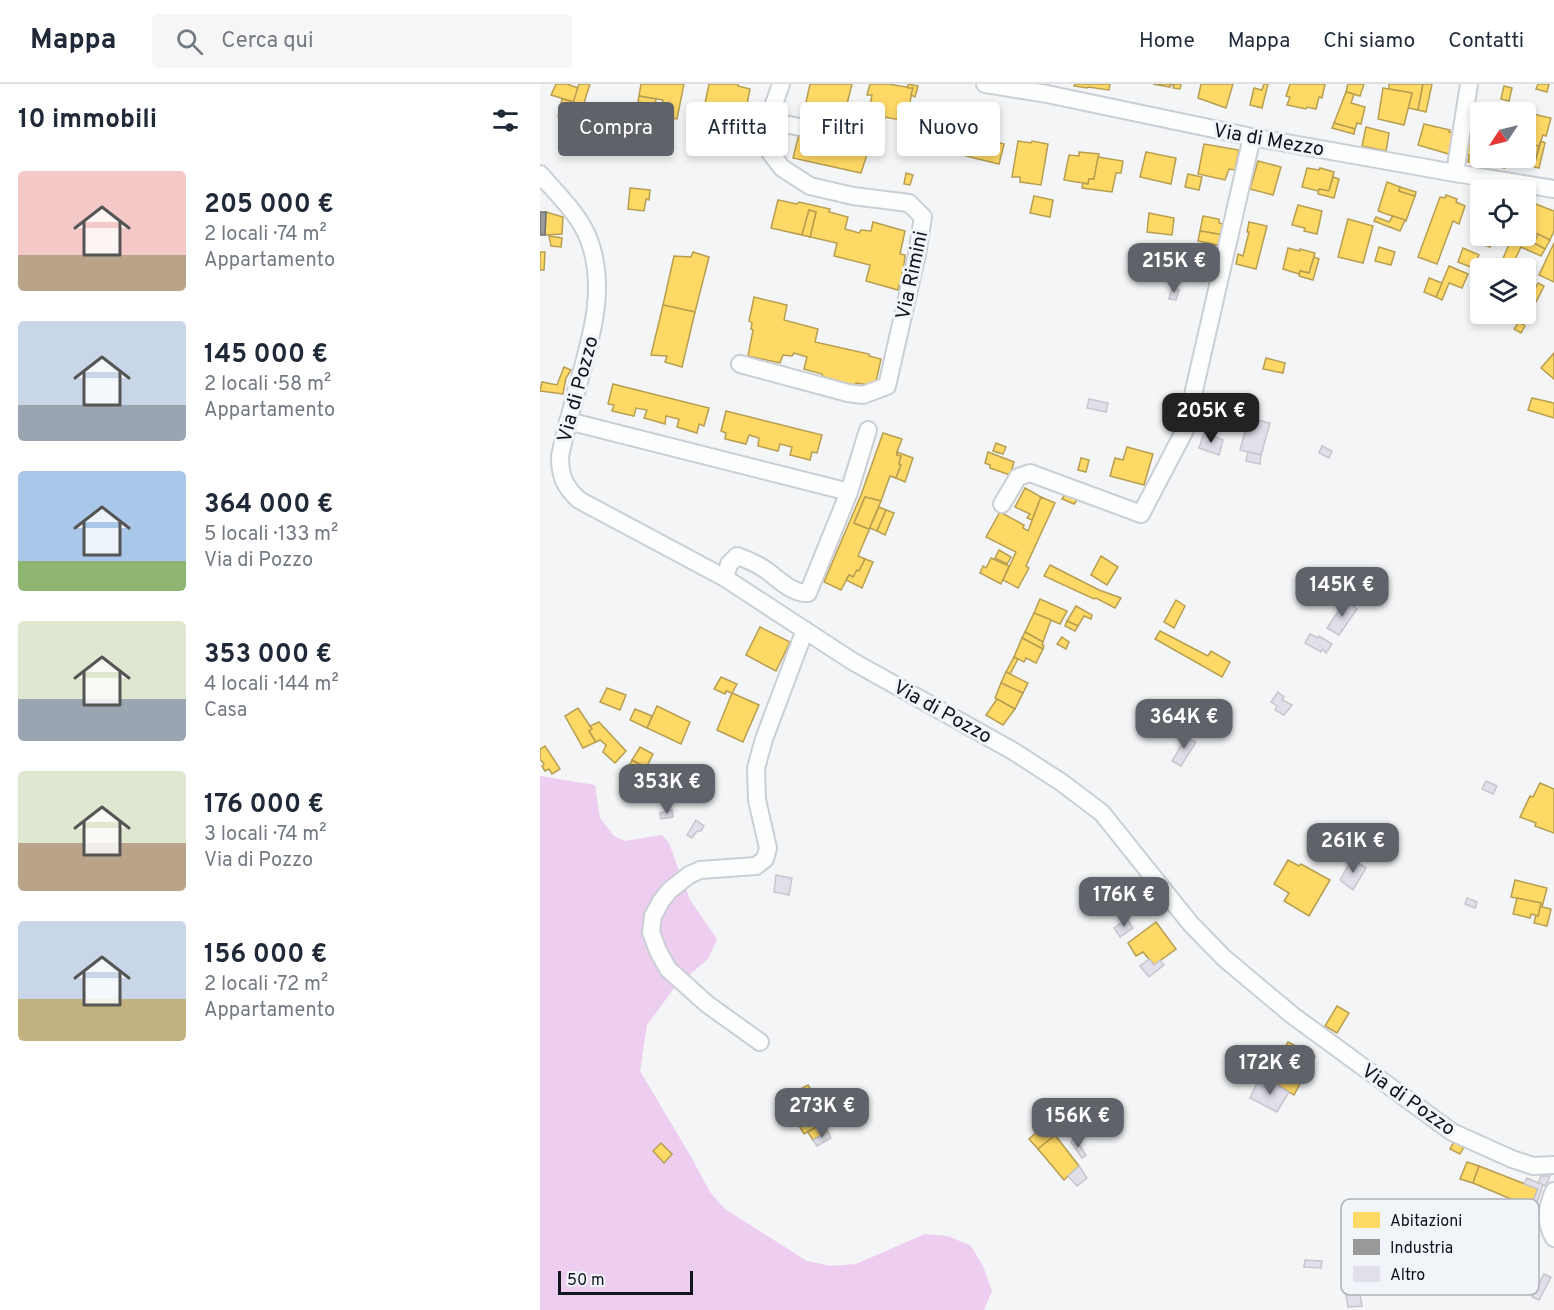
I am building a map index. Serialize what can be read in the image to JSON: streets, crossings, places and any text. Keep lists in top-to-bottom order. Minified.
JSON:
{"streets":{"street":["Via di Mezzo","Via Rimini","Via di Pozzo"]},"legend":["Abitazioni","Industria","Altro"],"scale_bar":"50 m","north":"bottom left","page":{"header":"Mappa","search":"Cerca qui","nav":["Home","Mappa","Chi siamo","Contatti"],"heading":"10 immobili","chip":["Compra","Affitta","Filtri","Nuovo"],"list":[{"name":"205 000 €","note":"2 locali · 74 m² · Appartamento"},{"name":"145 000 €","note":"2 locali · 58 m² · Appartamento"},{"name":"364 000 €","note":"5 locali · 133 m² · Via di Pozzo"},{"name":"353 000 €","note":"4 locali · 144 m² · Casa"},{"name":"176 000 €","note":"3 locali · 74 m² · Via di Pozzo"},{"name":"156 000 €","note":"2 locali · 72 m² · Appartamento"}],"price":["215K €","205K €","145K €","364K €","353K €","261K €","176K €","172K €","273K €","156K €"],"scale":"50 m"}}
